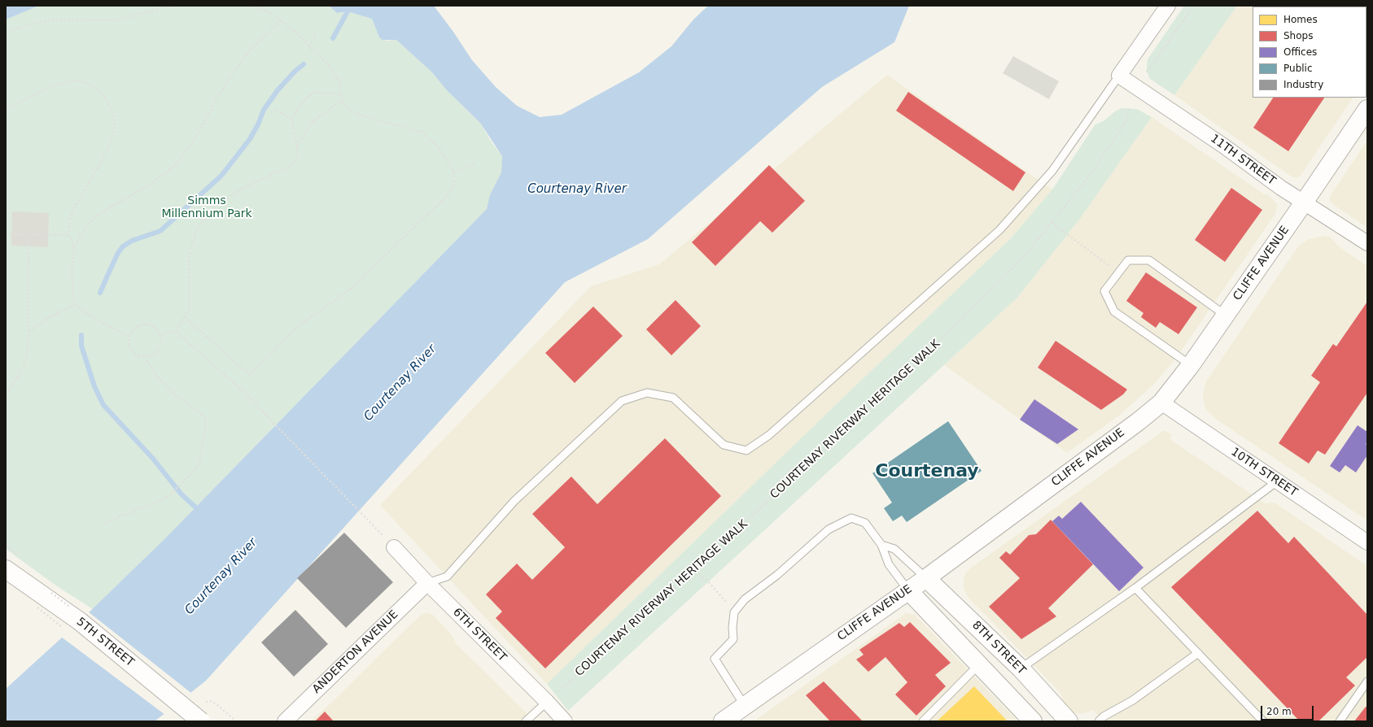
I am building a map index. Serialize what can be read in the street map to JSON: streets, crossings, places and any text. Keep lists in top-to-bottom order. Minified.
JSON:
{"streets":{"main road":["CLIFFE AVENUE","5TH STREET","8TH STREET"],"street":["11TH STREET","10TH STREET","6TH STREET","ANDERTON AVENUE"],"path":["COURTENAY RIVERWAY HERITAGE WALK"]},"crossings":[["11TH STREET","CLIFFE AVENUE"],["CLIFFE AVENUE","10TH STREET"],["CLIFFE AVENUE","8TH STREET"],["COURTENAY RIVERWAY HERITAGE WALK","6TH STREET"],["6TH STREET","ANDERTON AVENUE"]],"districts":["Courtenay"],"water":["Courtenay River"],"parks":["Simms Millennium Park"],"legend":["Homes","Shops","Offices","Public","Industry"],"scale_bar":"20 m"}
